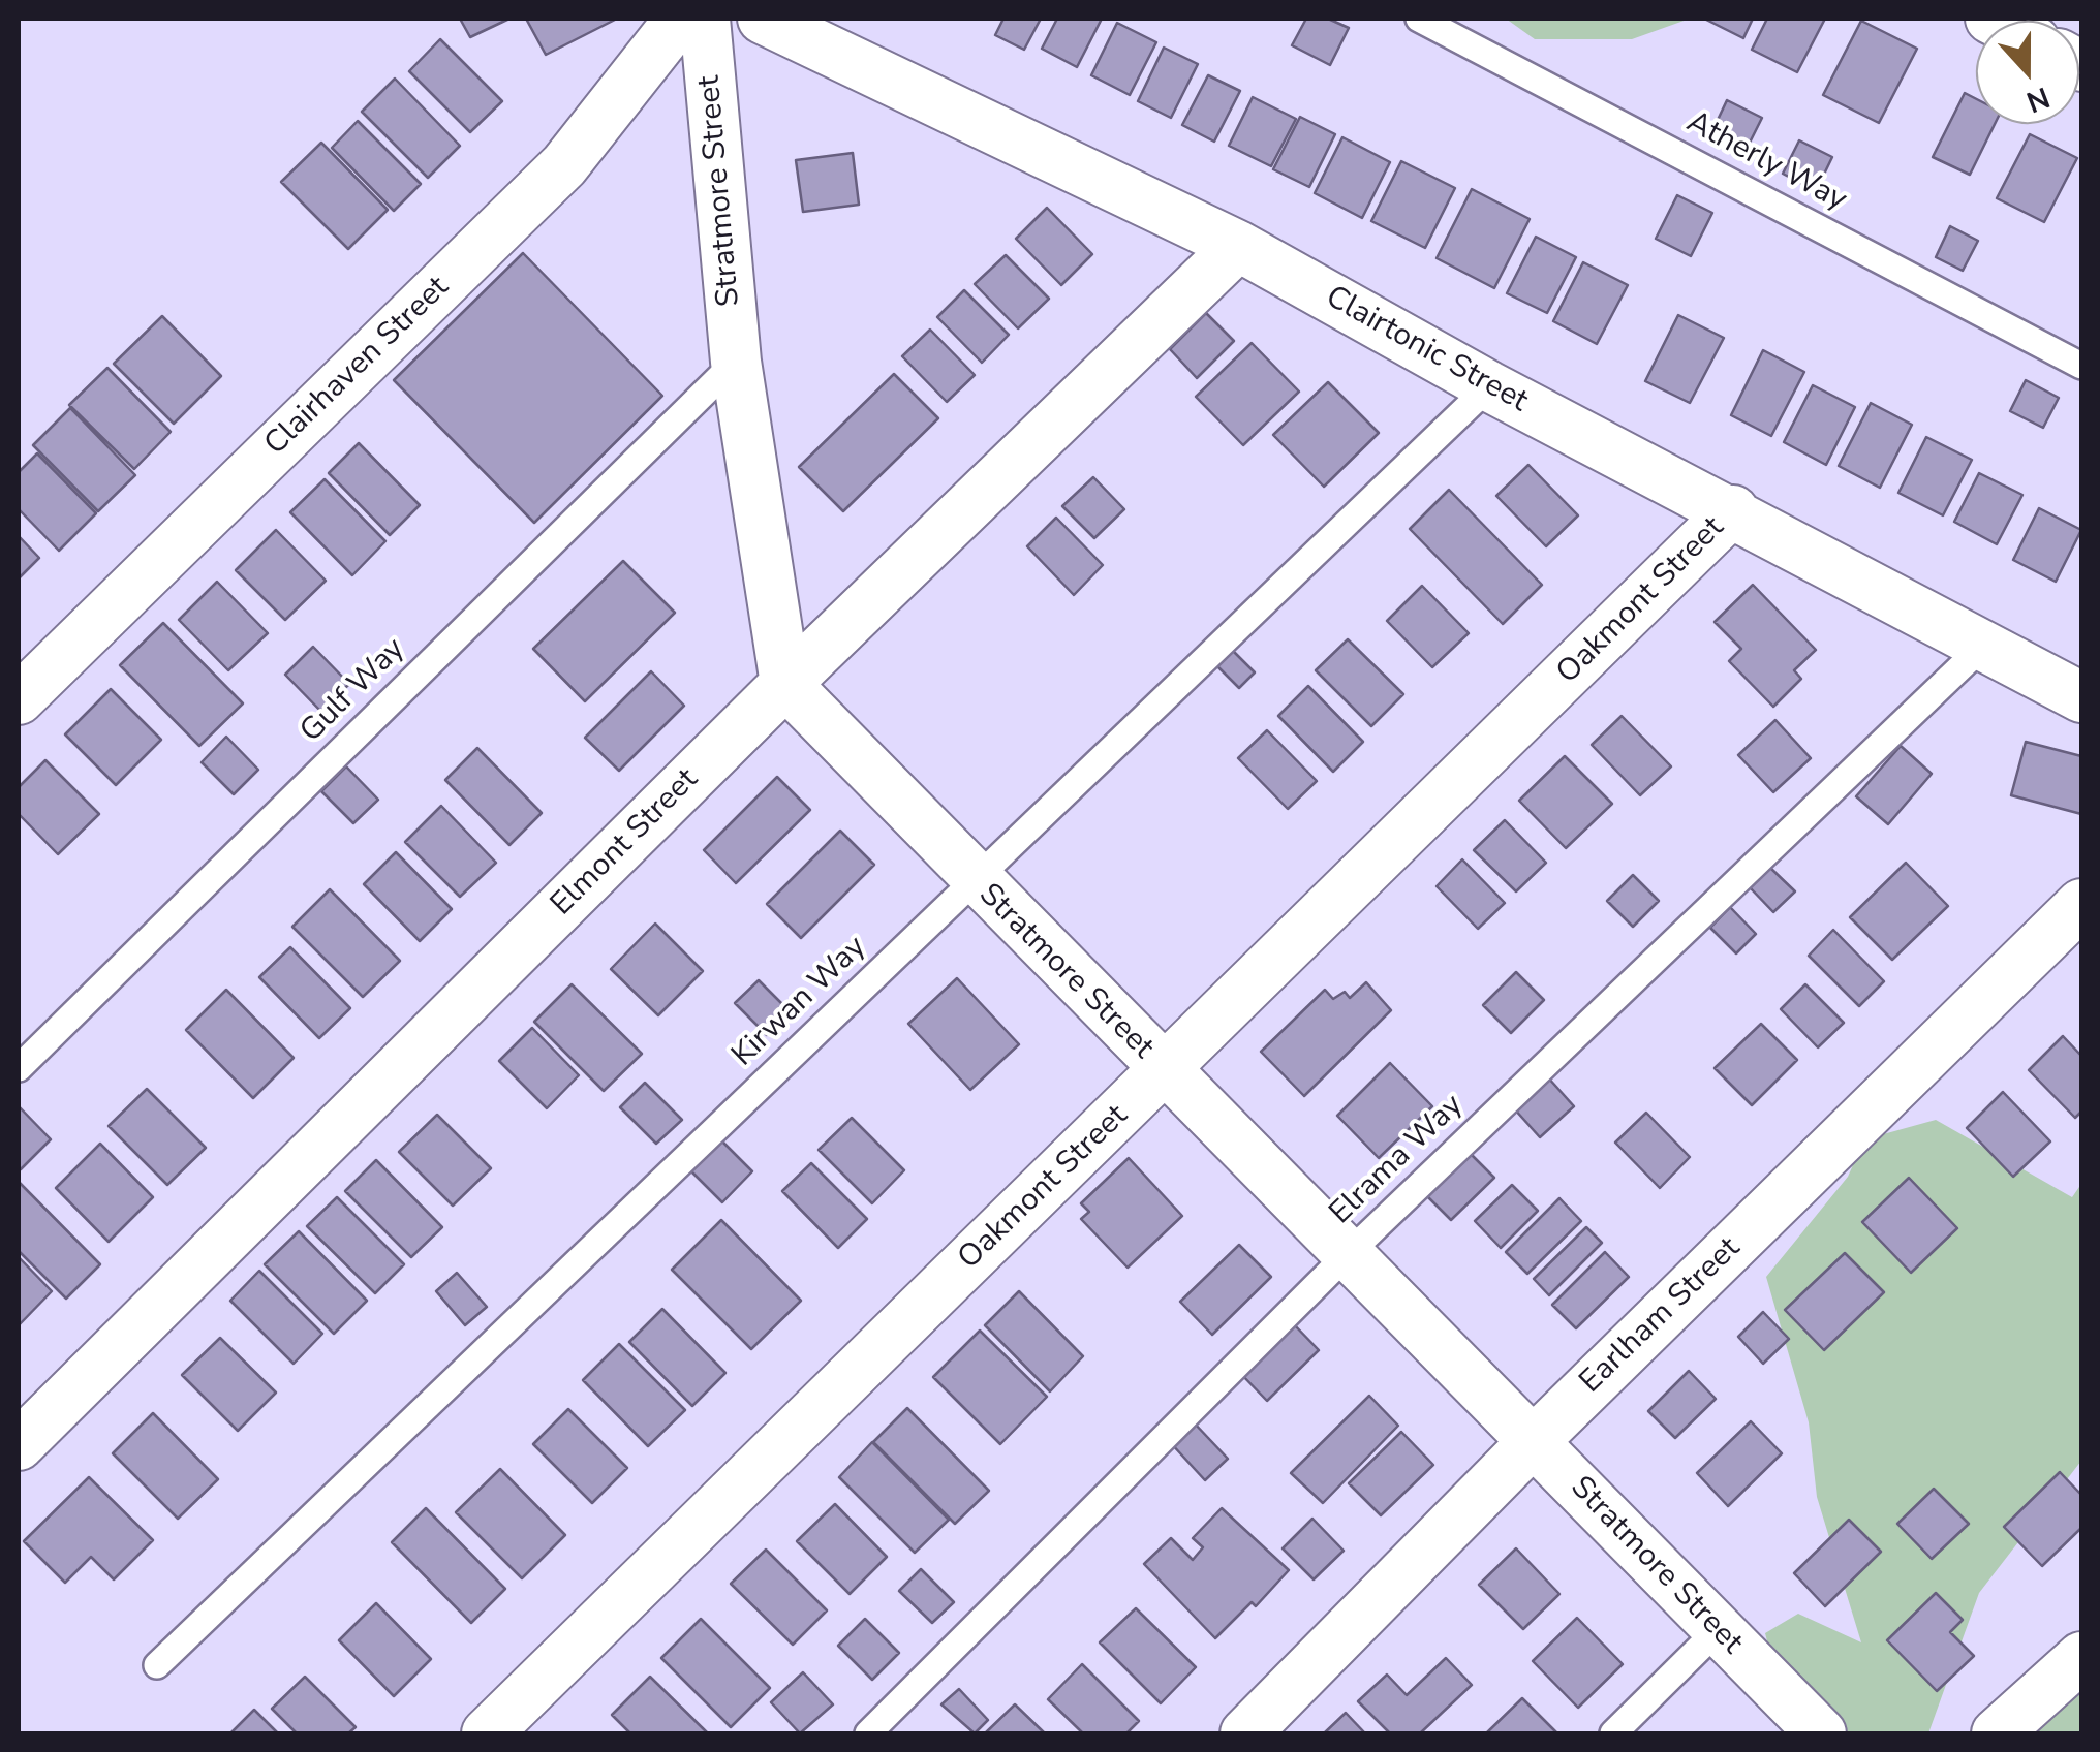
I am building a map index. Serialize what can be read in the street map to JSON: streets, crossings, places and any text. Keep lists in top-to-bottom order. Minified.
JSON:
{"streets":{"street":["Stratmore Street","Clairtonic Street","Clairhaven Street","Oakmont Street","Elmont Street","Earlham Street"],"lane":["Atherly Way","Gulf Way","Kirwan Way","Elrama Way"]},"crossings":[["Stratmore Street","Oakmont Street"],["Stratmore Street","Gulf Way"],["Stratmore Street","Elmont Street"],["Stratmore Street","Kirwan Way"],["Stratmore Street","Elrama Way"],["Stratmore Street","Earlham Street"],["Clairtonic Street","Oakmont Street"],["Clairtonic Street","Elmont Street"],["Clairtonic Street","Kirwan Way"],["Clairtonic Street","Elrama Way"]],"north":"bottom"}
